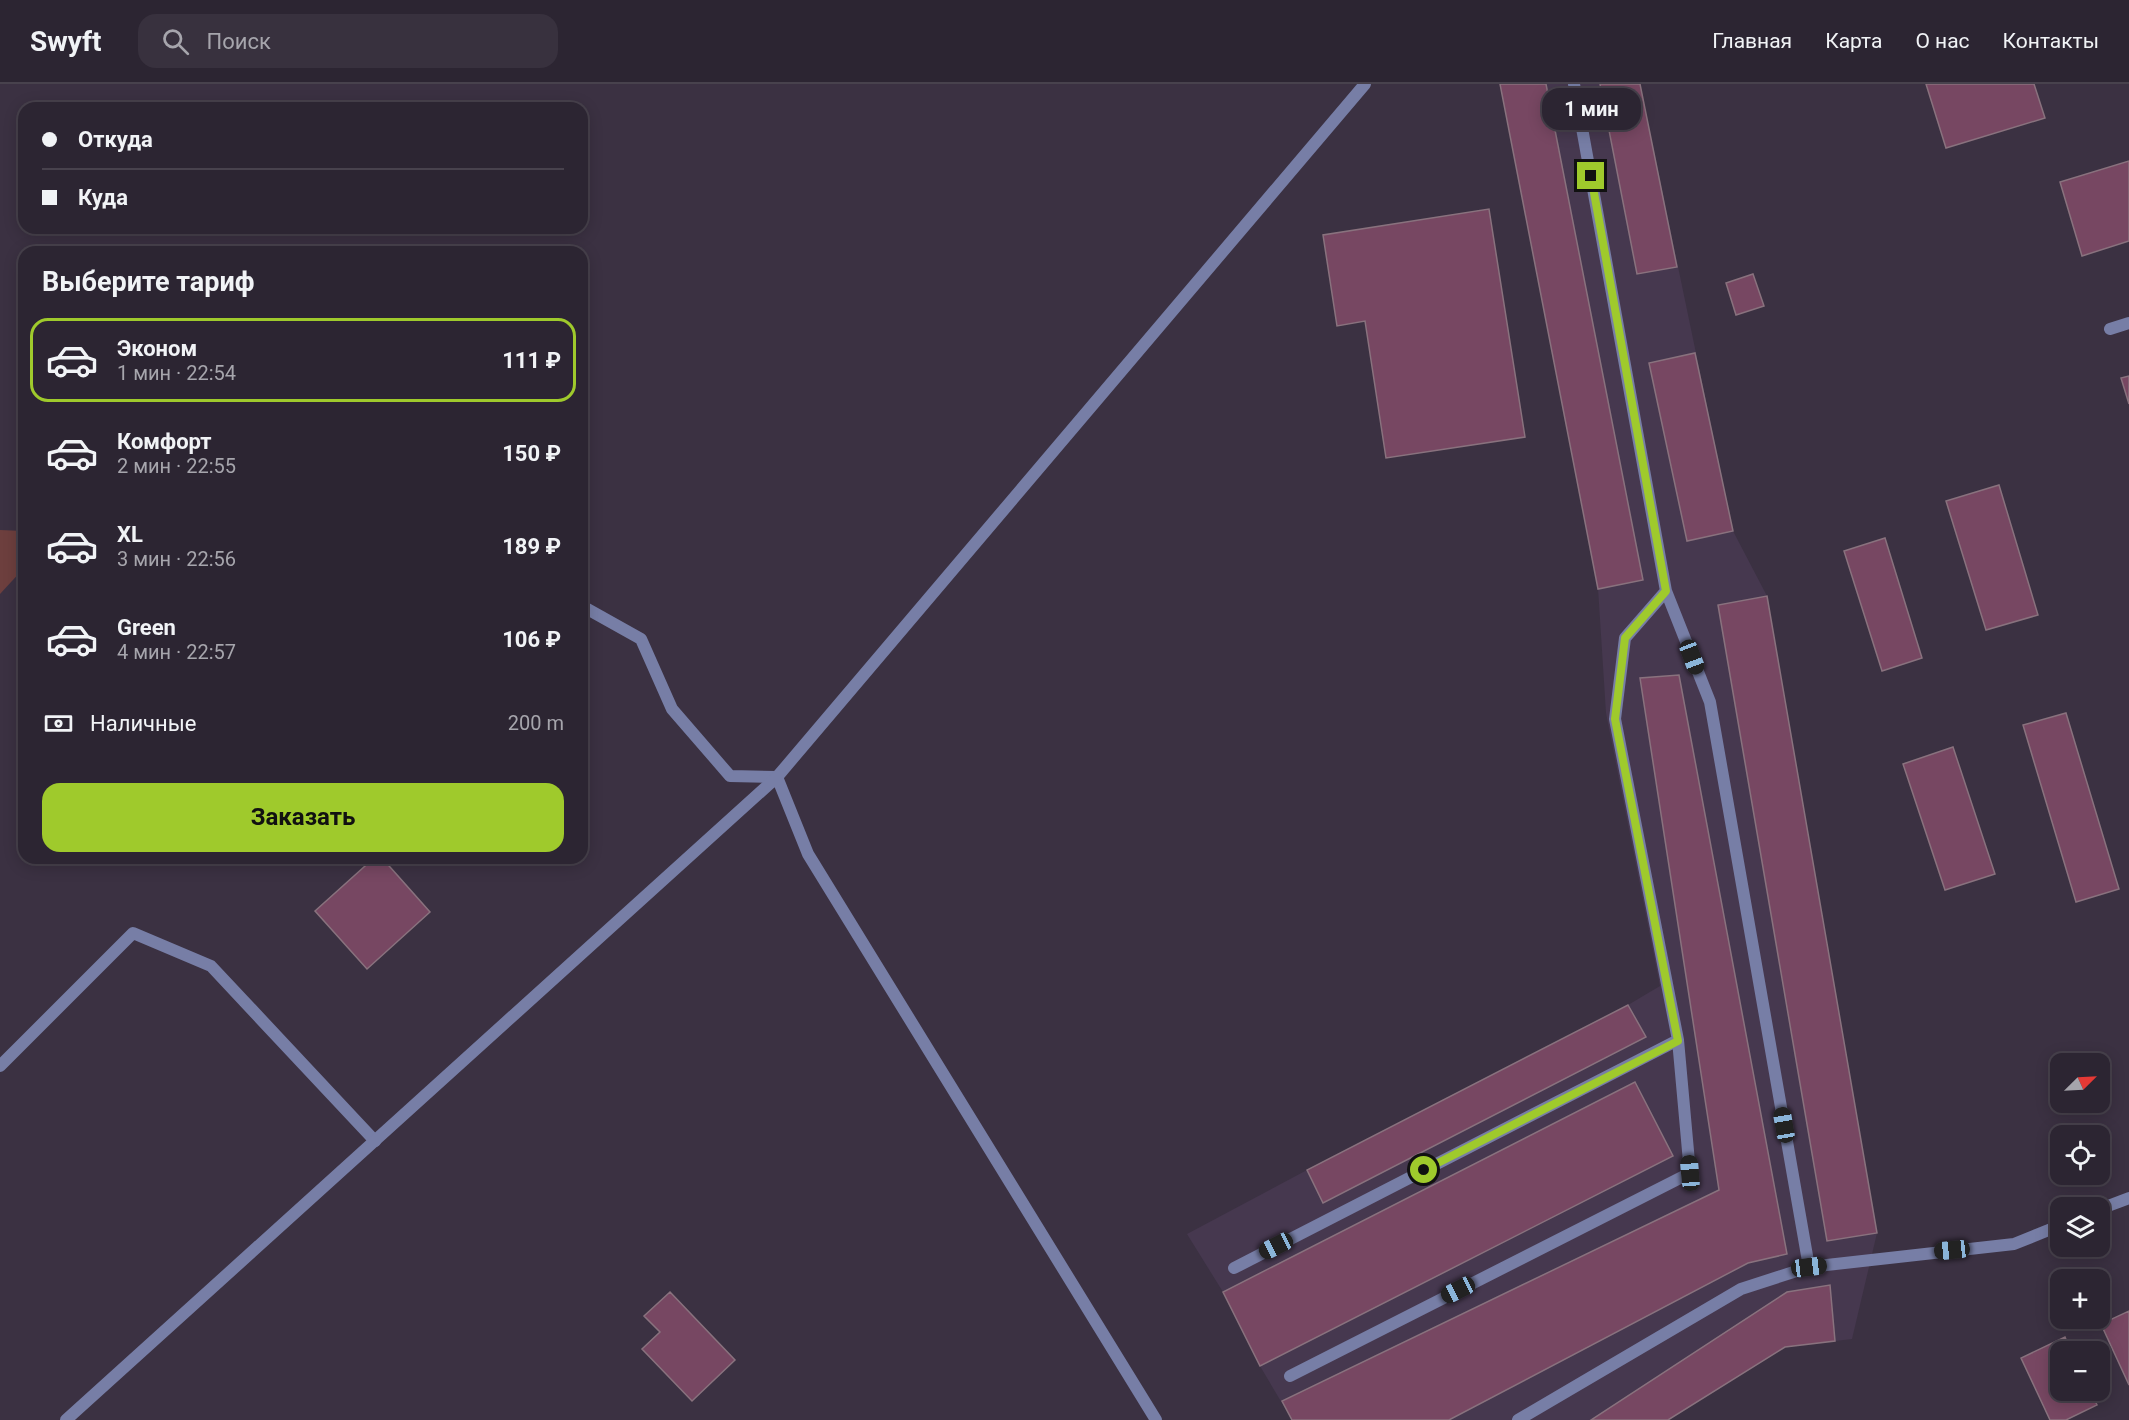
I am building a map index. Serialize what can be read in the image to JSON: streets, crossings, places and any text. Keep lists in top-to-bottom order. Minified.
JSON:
{"north":"top right","page":{"header":"Swyft","search":"Поиск","nav":["Главная","Карта","О нас","Контакты"],"bubble":"1 мин","banner":["Откуда","Куда"],"heading":"Выберите тариф","list":[{"name":"Эконом","note":"1 мин · 22:54","value":"111 ₽"},{"name":"Комфорт","note":"2 мин · 22:55","value":"150 ₽"},{"name":"XL","note":"3 мин · 22:56","value":"189 ₽"},{"name":"Green","note":"4 мин · 22:57","value":"106 ₽"}],"pay":["Наличные","200 m"],"buttons":"Заказать","map_buttons":["+","−"]}}
